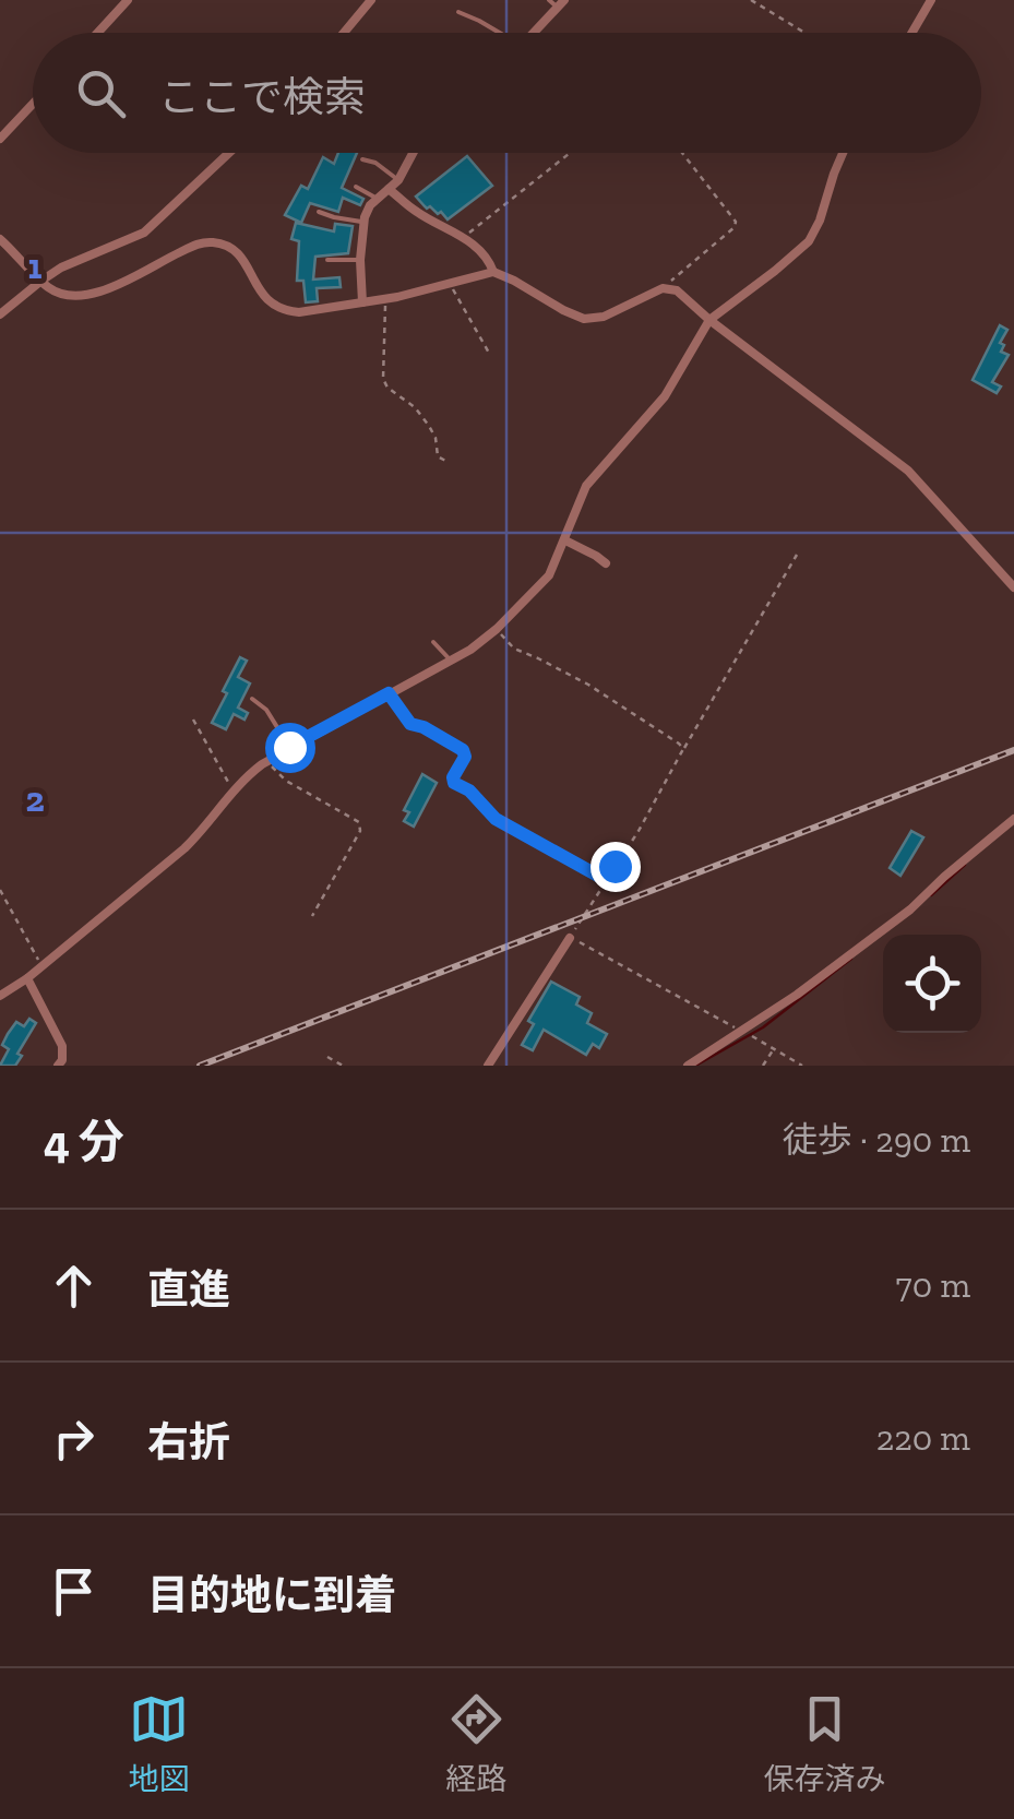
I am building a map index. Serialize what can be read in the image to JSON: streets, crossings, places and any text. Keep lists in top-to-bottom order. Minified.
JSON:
{"page":{"search":"ここで検索","heading":["4 分","徒歩 · 290 m"],"list":[["直進","70 m"],["右折","220 m"],"目的地に到着"],"nav":["地図","経路","保存済み"]},"grid":{"rows":["1","2"]}}
